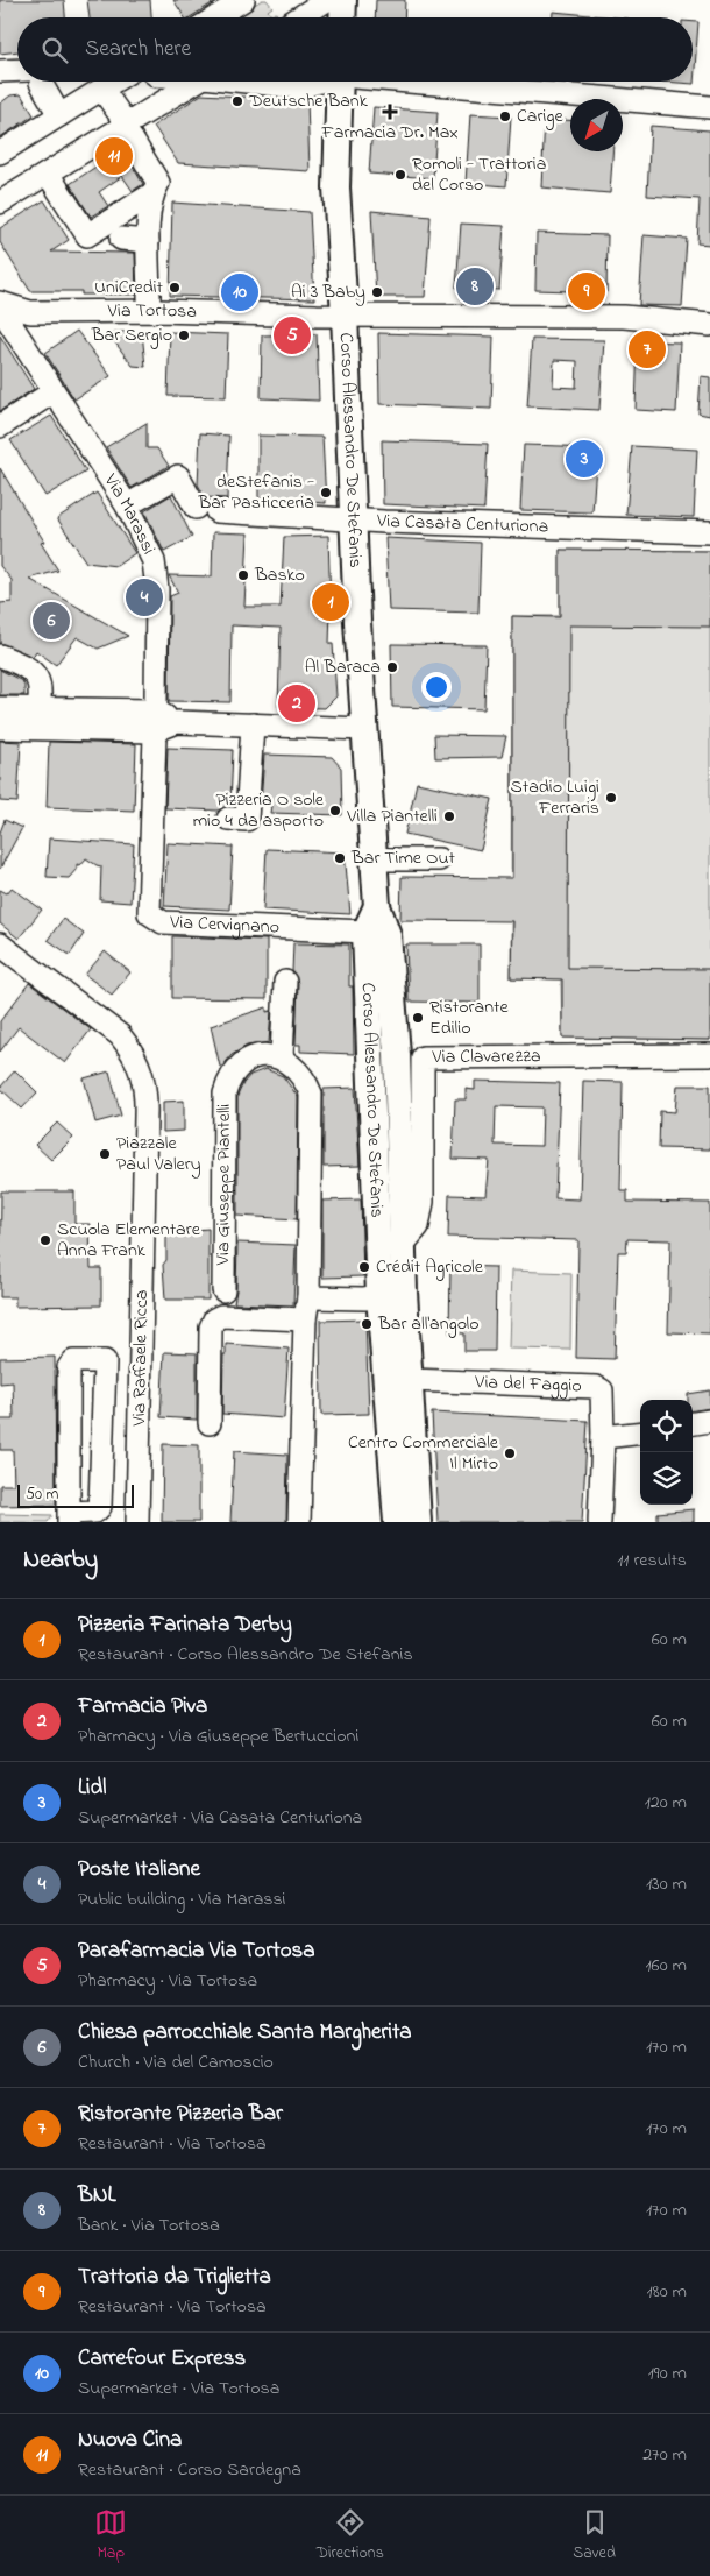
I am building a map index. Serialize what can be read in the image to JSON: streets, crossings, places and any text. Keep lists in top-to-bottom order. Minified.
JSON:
{"streets":{"main road":["Corso Alessandro De Stefanis"],"street":["Via Tortosa","Via Marassi","Via Casata Centuriona","Via Cervignano","Via Clavarezza","Via Giuseppe Piantelli","Via Raffaele Ricca","Via del Faggio"]},"crossings":[["Via Tortosa","Corso Alessandro De Stefanis"],["Via Tortosa","Via Marassi"],["Corso Alessandro De Stefanis","Via Casata Centuriona"],["Corso Alessandro De Stefanis","Via Cervignano"],["Corso Alessandro De Stefanis","Via Clavarezza"],["Corso Alessandro De Stefanis","Via del Faggio"],["Via Marassi","Via Cervignano"]],"places":{"other":["Deutsche Bank","Carige","Romoli - Trattoria del Corso","UniCredit","Ai 3 Baby","Bar Sergio","deStefanis - Bar Pasticceria","Basko","Al Baraca","Stadio Luigi Ferraris","Pizzeria O sole mio 4 da asporto","Villa Piantelli","Bar Time Out","Ristorante Edilio","Piazzale Paul Valery","Scuola Elementare Anna Frank","Crédit Agricole","Bar all'angolo","Centro Commerciale Il Mirto"],"health":["Farmacia Dr. Max"]},"scale_bar":"50 m","north":"bottom left","page":{"search":"Search here","pins":["11","8","9","10","5","7","3","4","1","6","2"],"scale":"50 m","heading":["Nearby","11 results"],"list":[{"mark":"1","name":"Pizzeria Farinata Derby","note":"Restaurant · Corso Alessandro De Stefanis","value":"60 m"},{"mark":"2","name":"Farmacia Piva","note":"Pharmacy · Via Giuseppe Bertuccioni","value":"60 m"},{"mark":"3","name":"Lidl","note":"Supermarket · Via Casata Centuriona","value":"120 m"},{"mark":"4","name":"Poste Italiane","note":"Public building · Via Marassi","value":"130 m"},{"mark":"5","name":"Parafarmacia Via Tortosa","note":"Pharmacy · Via Tortosa","value":"160 m"},{"mark":"6","name":"Chiesa parrocchiale Santa Margherita","note":"Church · Via del Camoscio","value":"170 m"},{"mark":"7","name":"Ristorante Pizzeria Bar","note":"Restaurant · Via Tortosa","value":"170 m"},{"mark":"8","name":"BNL","note":"Bank · Via Tortosa","value":"170 m"},{"mark":"9","name":"Trattoria da Triglietta","note":"Restaurant · Via Tortosa","value":"180 m"},{"mark":"10","name":"Carrefour Express","note":"Supermarket · Via Tortosa","value":"190 m"},{"mark":"11","name":"Nuova Cina","note":"Restaurant · Corso Sardegna","value":"270 m"}],"nav":["Map","Directions","Saved"]}}
